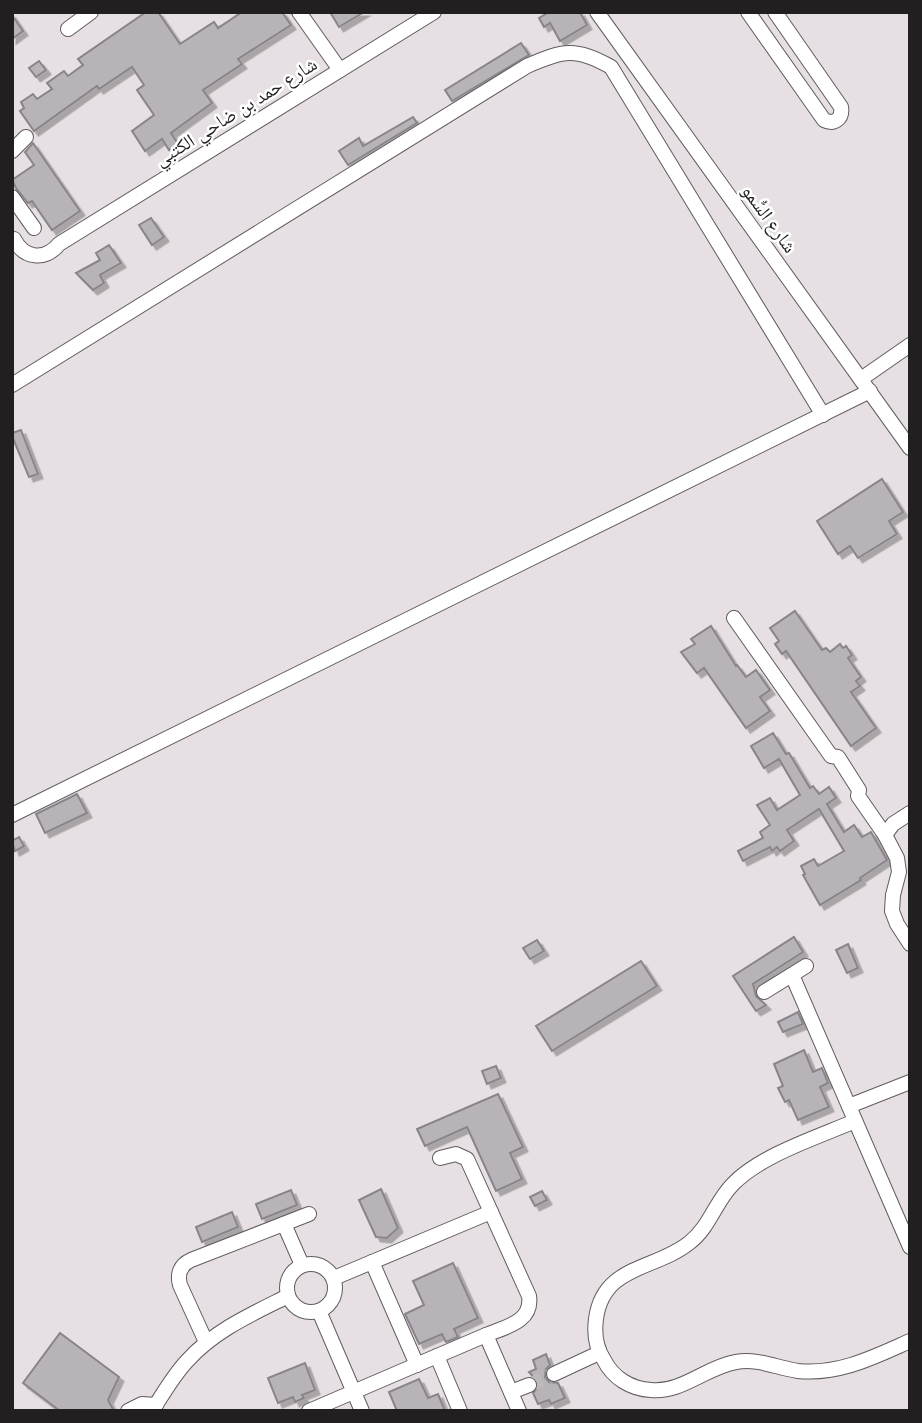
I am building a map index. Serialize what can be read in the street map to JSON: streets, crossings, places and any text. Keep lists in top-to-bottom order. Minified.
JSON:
{"streets":{"street":["شارع حمد بن ضاحي الكتبي","شارع السُّمو"]}}
